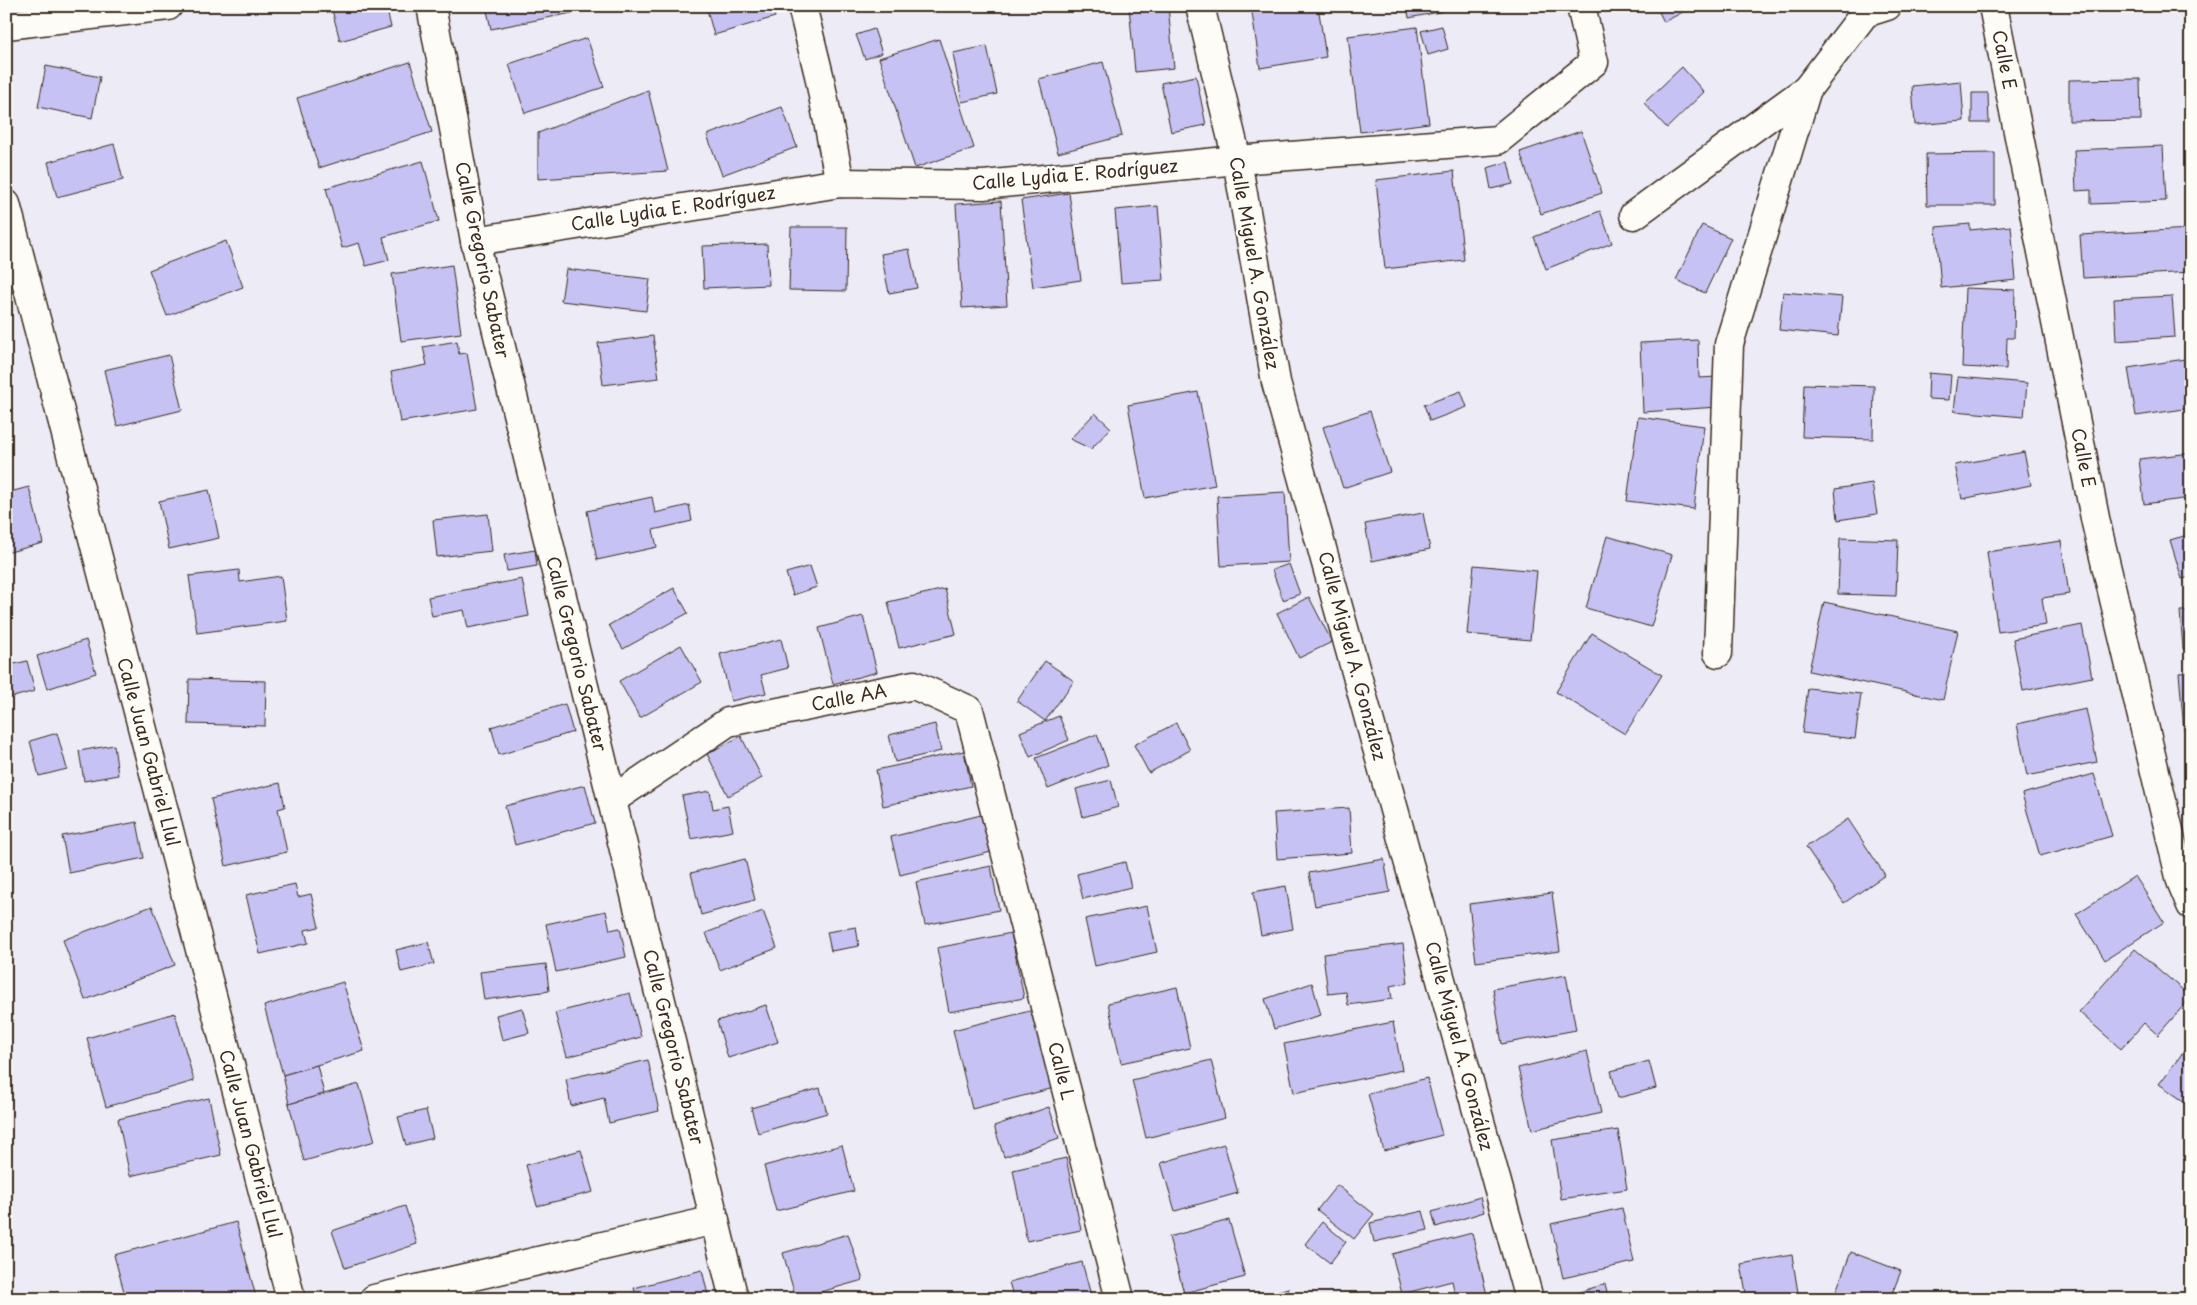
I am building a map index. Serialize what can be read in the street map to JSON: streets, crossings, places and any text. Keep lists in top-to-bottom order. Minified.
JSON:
{"streets":{"street":["Calle E","Calle Lydia E. Rodríguez","Calle Gregorio Sabater","Calle Miguel A. González","Calle AA","Calle Juan Gabriel Llul","Calle L"]},"crossings":[["Calle Lydia E. Rodríguez","Calle Gregorio Sabater"],["Calle Lydia E. Rodríguez","Calle Miguel A. González"],["Calle Gregorio Sabater","Calle AA"],["Calle AA","Calle L"]]}
